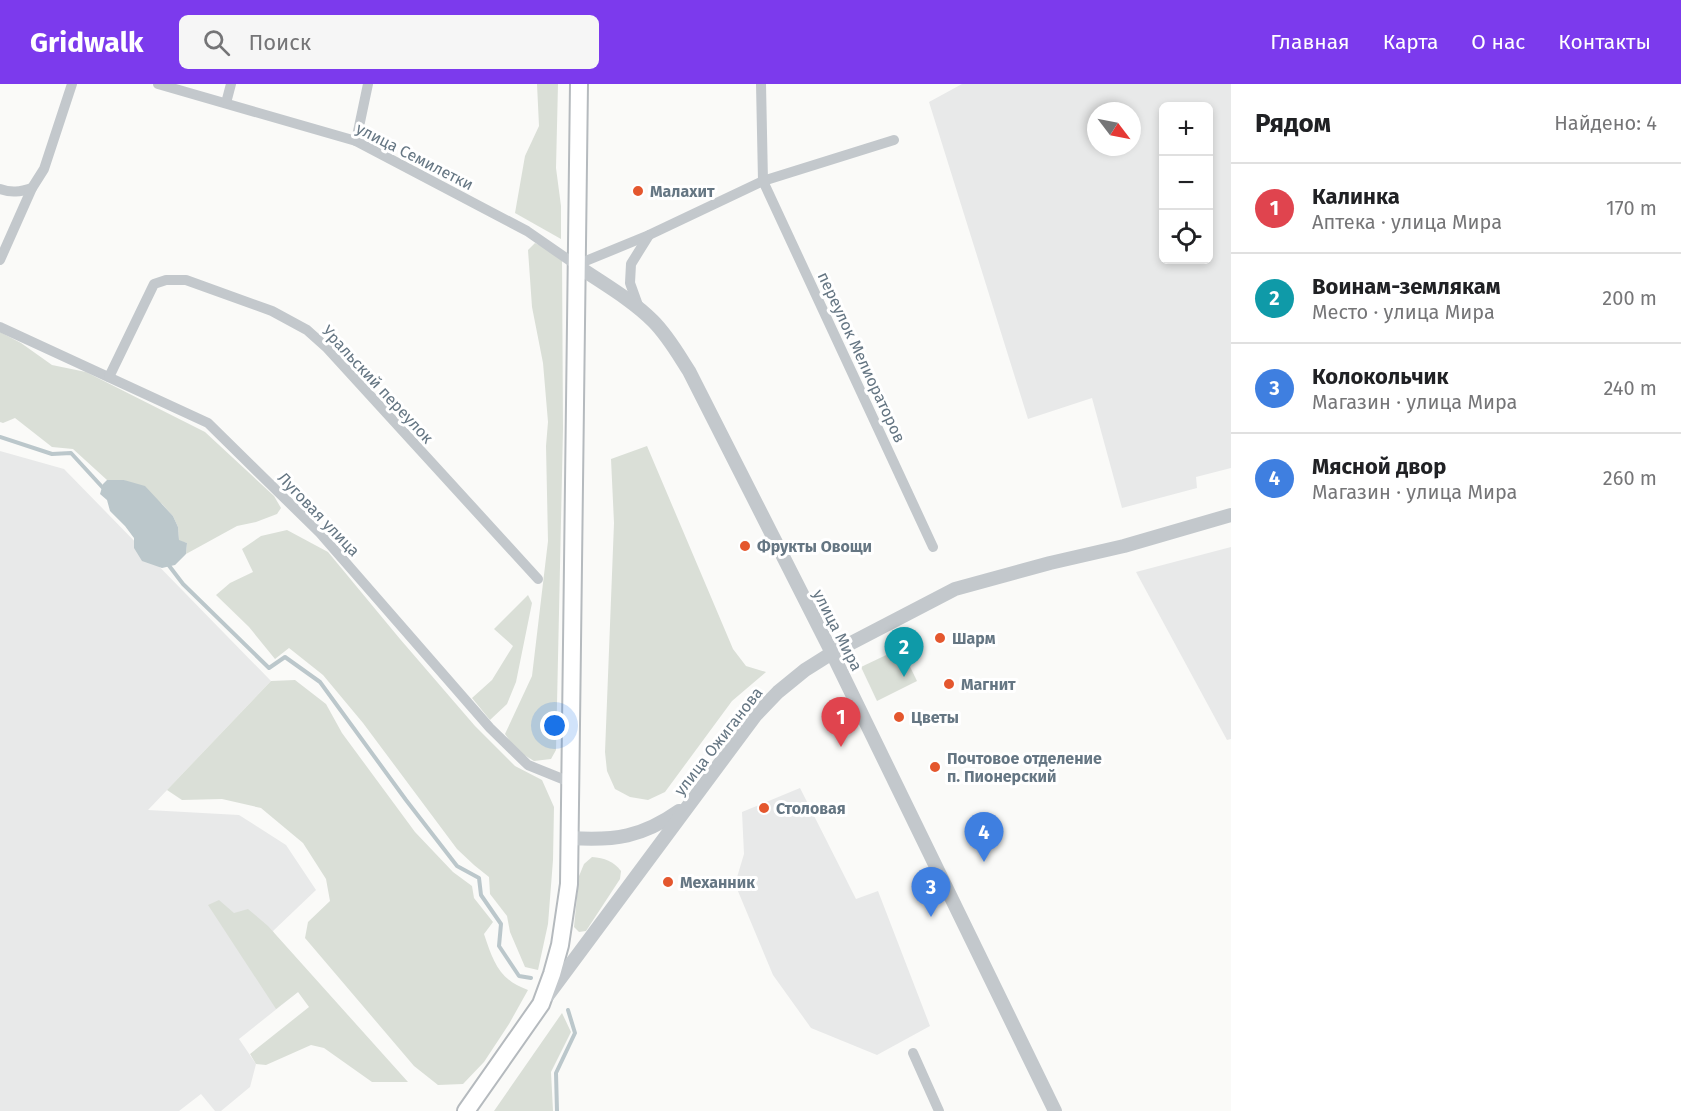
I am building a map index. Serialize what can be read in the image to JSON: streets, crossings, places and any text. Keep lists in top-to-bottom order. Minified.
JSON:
{"streets":{"street":["улица Семилетки","переулок Мелиораторов","Уральский переулок","Луговая улица","улица Мира","улица Ожиганова"]},"crossings":[["улица Семилетки","улица Мира"],["Уральский переулок","Луговая улица"],["улица Мира","улица Ожиганова"]],"places":["Малахит","Фрукты Овощи","Шарм","Магнит","Цветы","Почтовое отделение п. Пионерский","Столовая","Механник"],"north":"bottom right","page":{"header":"Gridwalk","search":"Поиск","nav":["Главная","Карта","О нас","Контакты"],"heading":["Рядом","Найдено: 4"],"map_buttons":["+","−"],"list":[{"mark":"1","name":"Калинка","note":"Аптека · улица Мира","value":"170 m"},{"mark":"2","name":"Воинам-землякам","note":"Место · улица Мира","value":"200 m"},{"mark":"3","name":"Колокольчик","note":"Магазин · улица Мира","value":"240 m"},{"mark":"4","name":"Мясной двор","note":"Магазин · улица Мира","value":"260 m"}],"pins":["2","1","4","3"]}}
